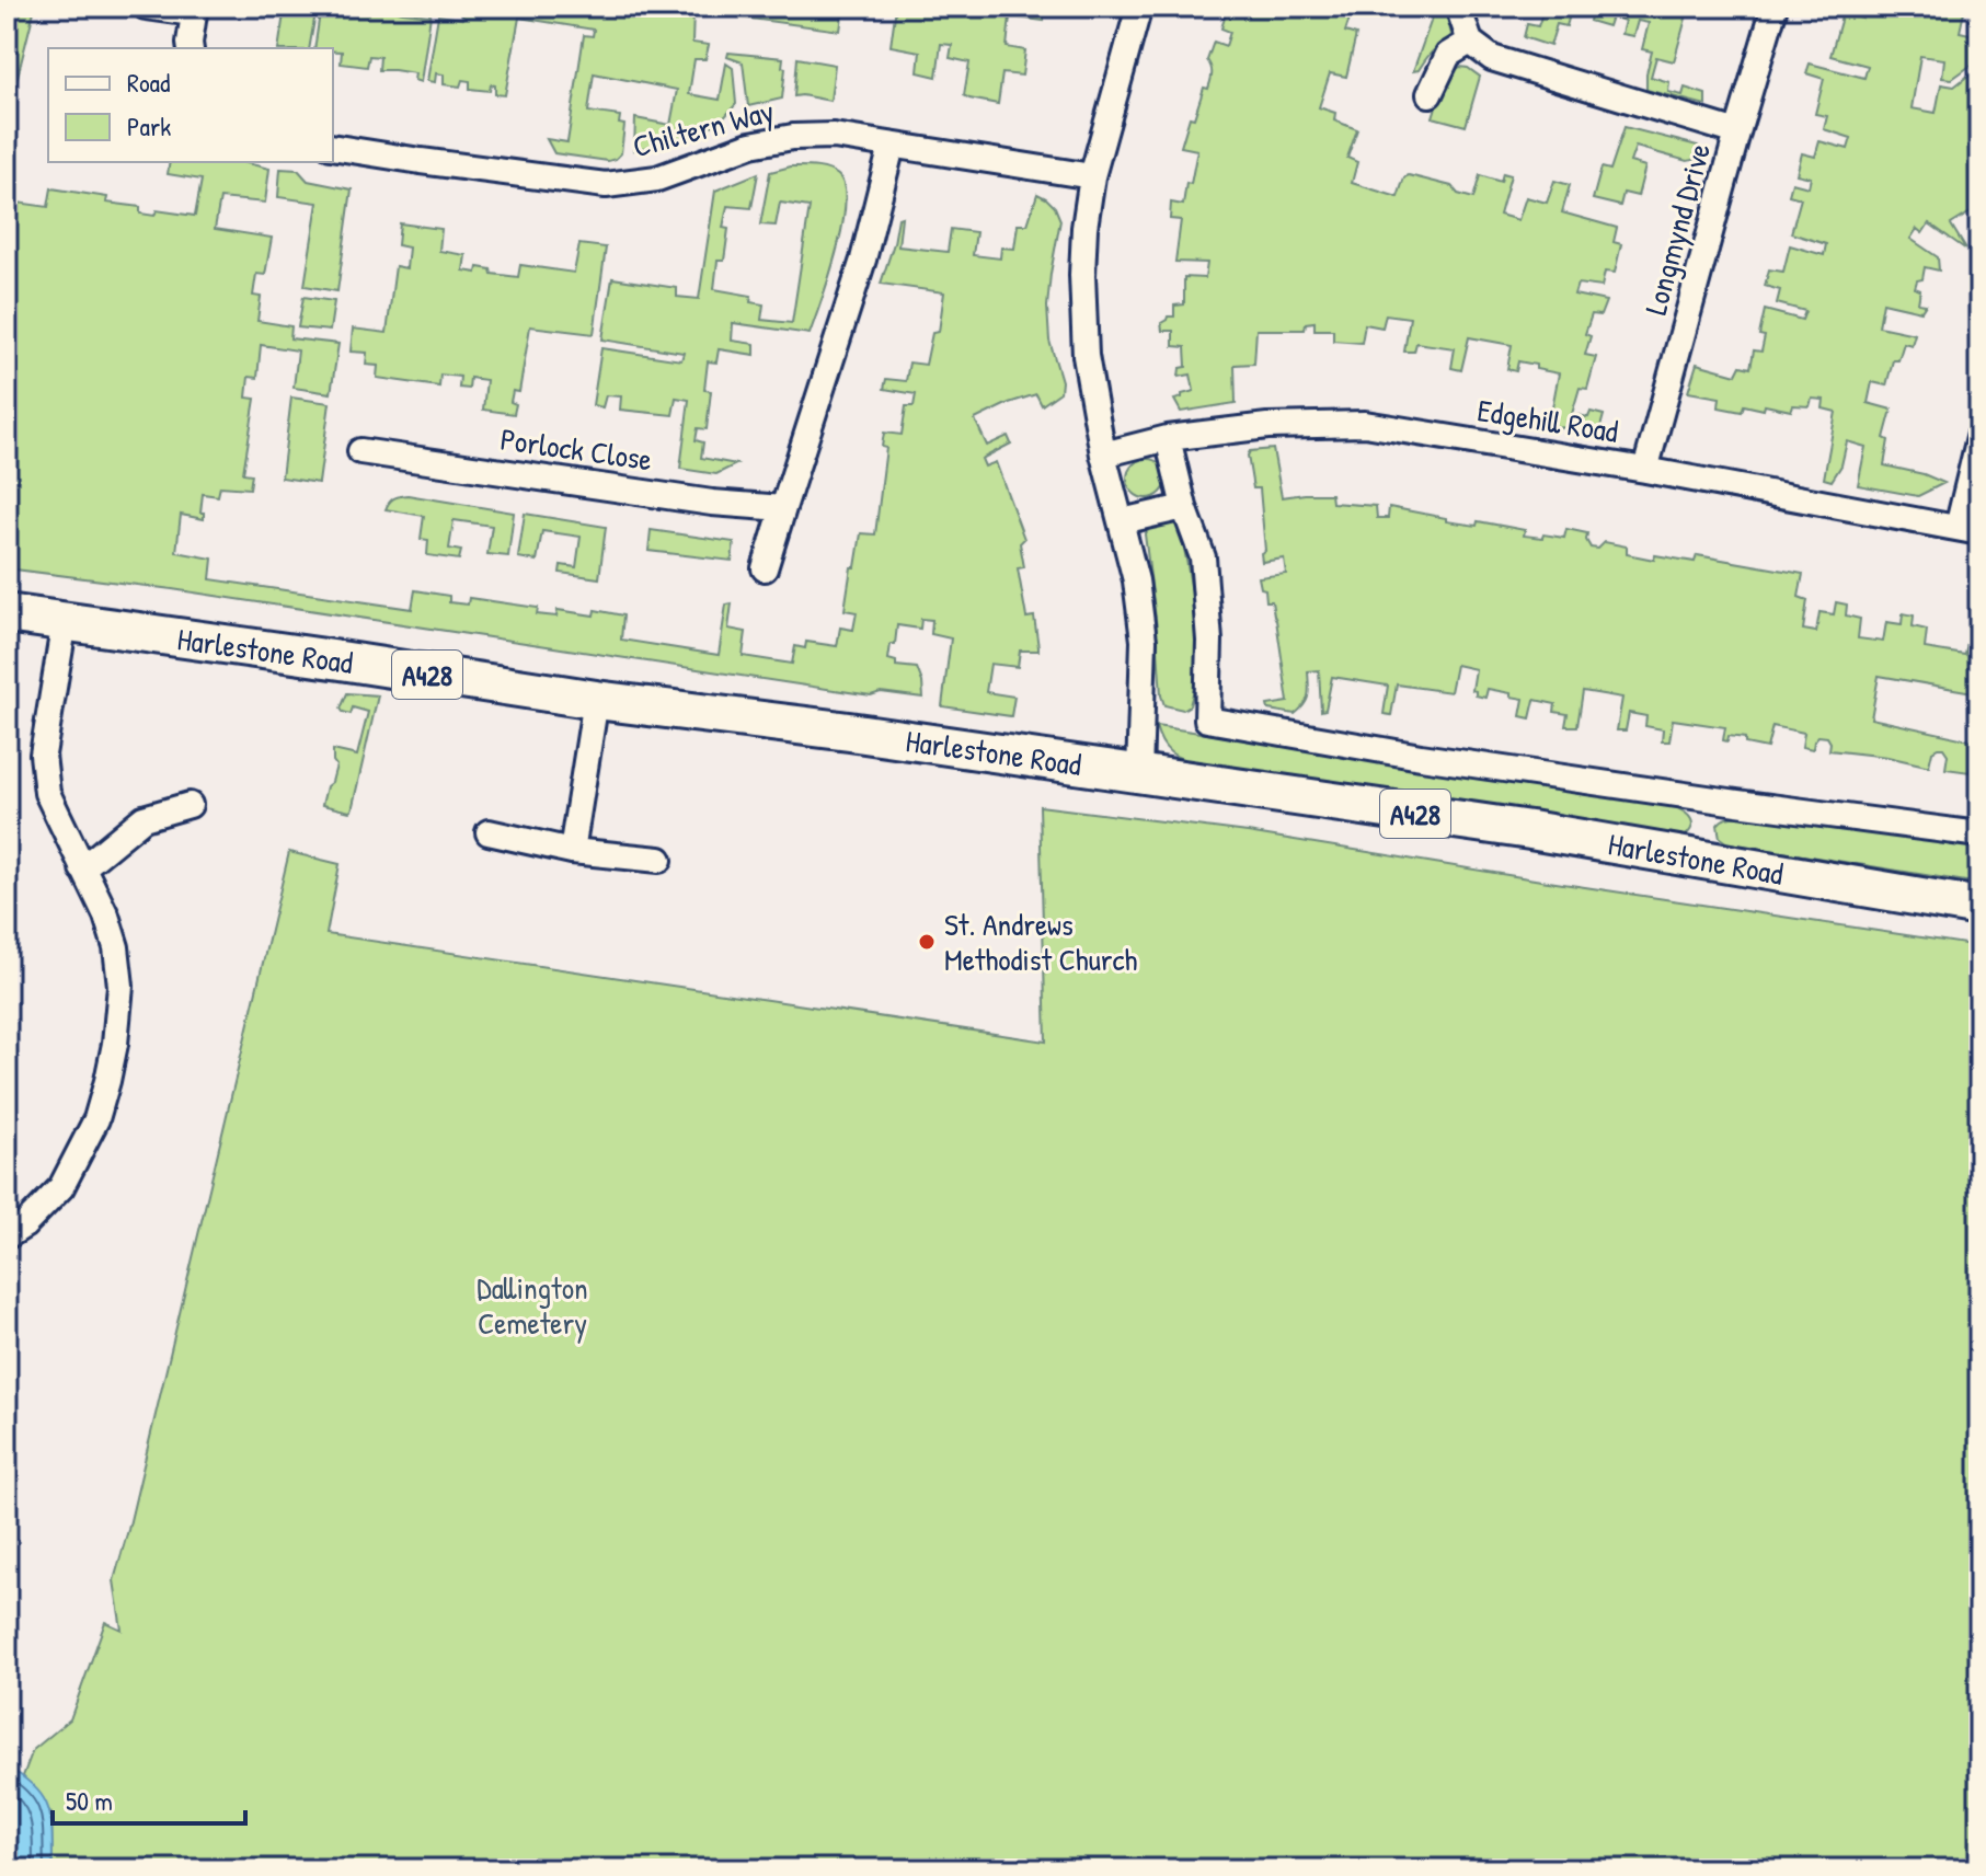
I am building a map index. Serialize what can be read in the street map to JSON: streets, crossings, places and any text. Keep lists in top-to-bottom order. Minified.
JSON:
{"streets":{"main road":["Harlestone Road","A428"],"street":["Chiltern Way","Longmynd Drive","Edgehill Road","Porlock Close"]},"crossings":[["Longmynd Drive","Edgehill Road"]],"parks":["Dallington Cemetery"],"places":["St. Andrews Methodist Church"],"legend":["Road","Park"],"scale_bar":"50 m"}
